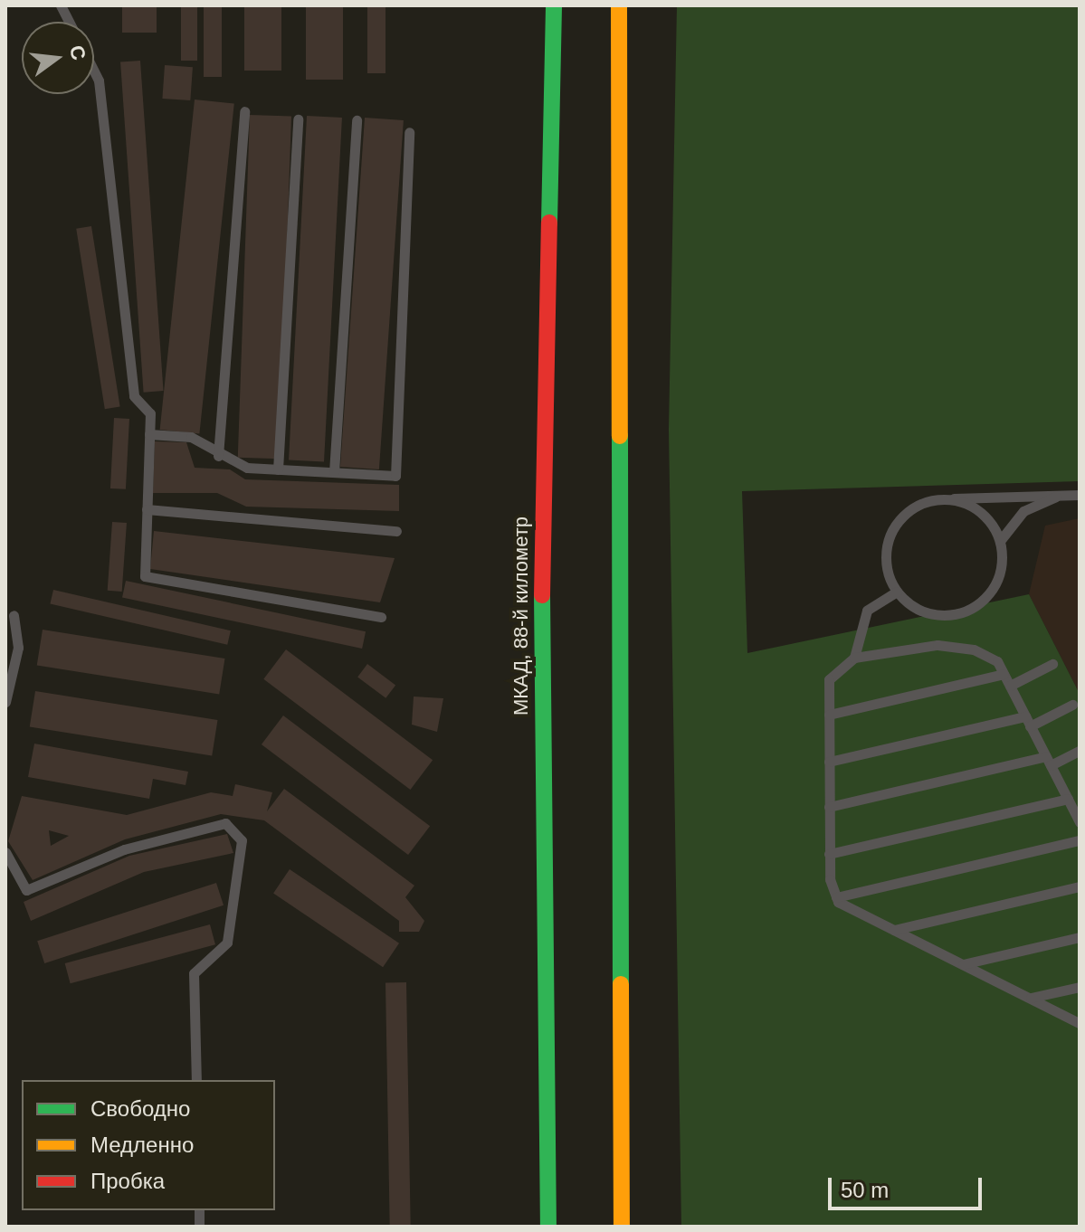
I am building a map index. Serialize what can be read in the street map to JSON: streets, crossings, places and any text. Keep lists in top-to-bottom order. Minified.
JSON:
{"streets":{"highway":["МКАД, 88-й километр"]},"legend":["Свободно","Медленно","Пробка"],"scale_bar":"50 m","north":"right"}
